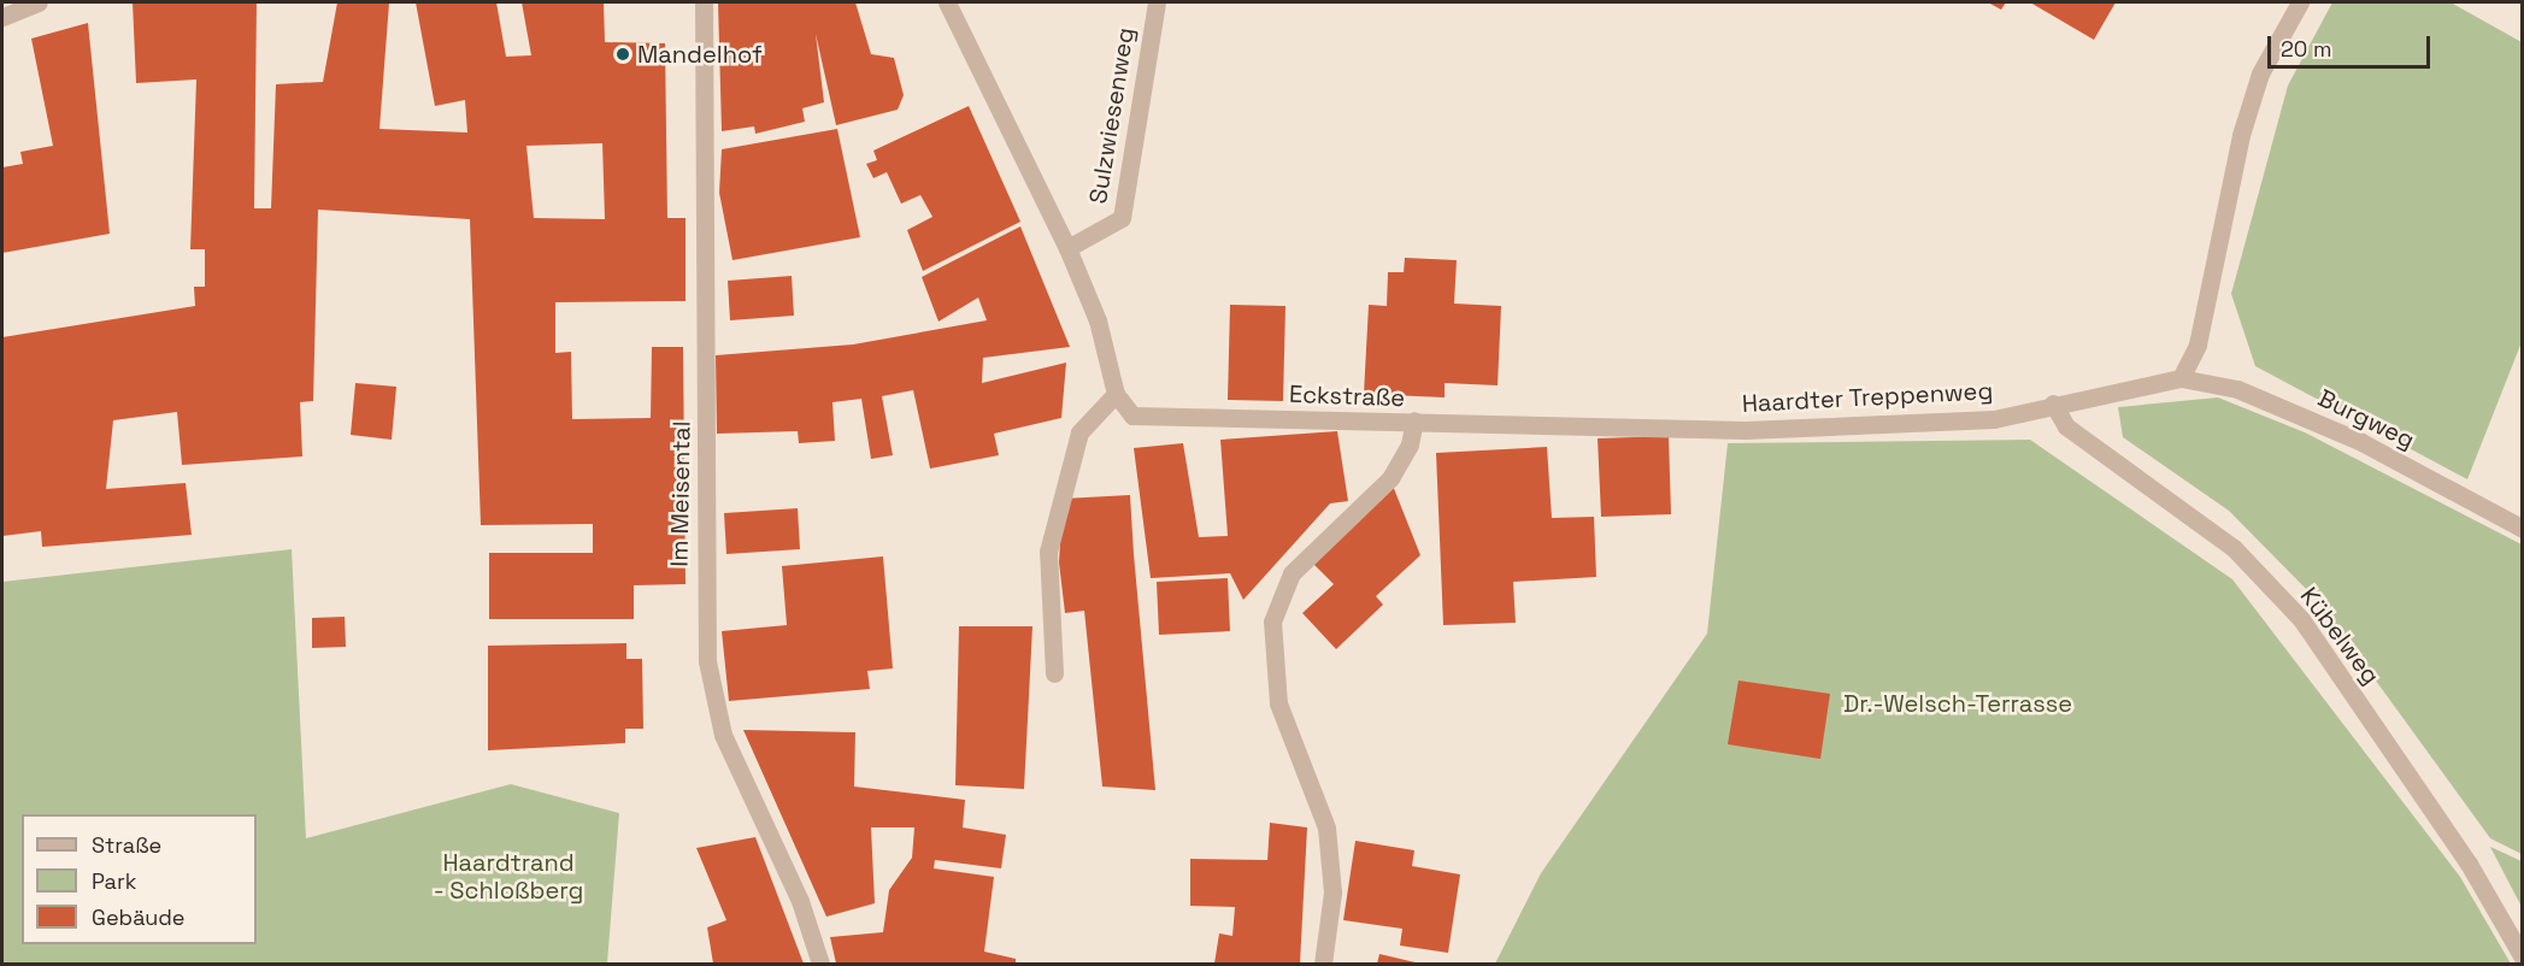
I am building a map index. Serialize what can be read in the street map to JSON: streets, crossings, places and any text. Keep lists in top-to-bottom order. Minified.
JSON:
{"streets":{"street":["Sulzwiesenweg","Eckstraße","Haardter Treppenweg","Burgweg","Im Meisental","Kübelweg"]},"crossings":[["Eckstraße","Haardter Treppenweg"],["Haardter Treppenweg","Burgweg"],["Haardter Treppenweg","Kübelweg"]],"parks":["Dr.-Welsch-Terrasse","Haardtrand - Schloßberg"],"places":["Mandelhof"],"legend":["Straße","Park","Gebäude"],"scale_bar":"20 m"}
